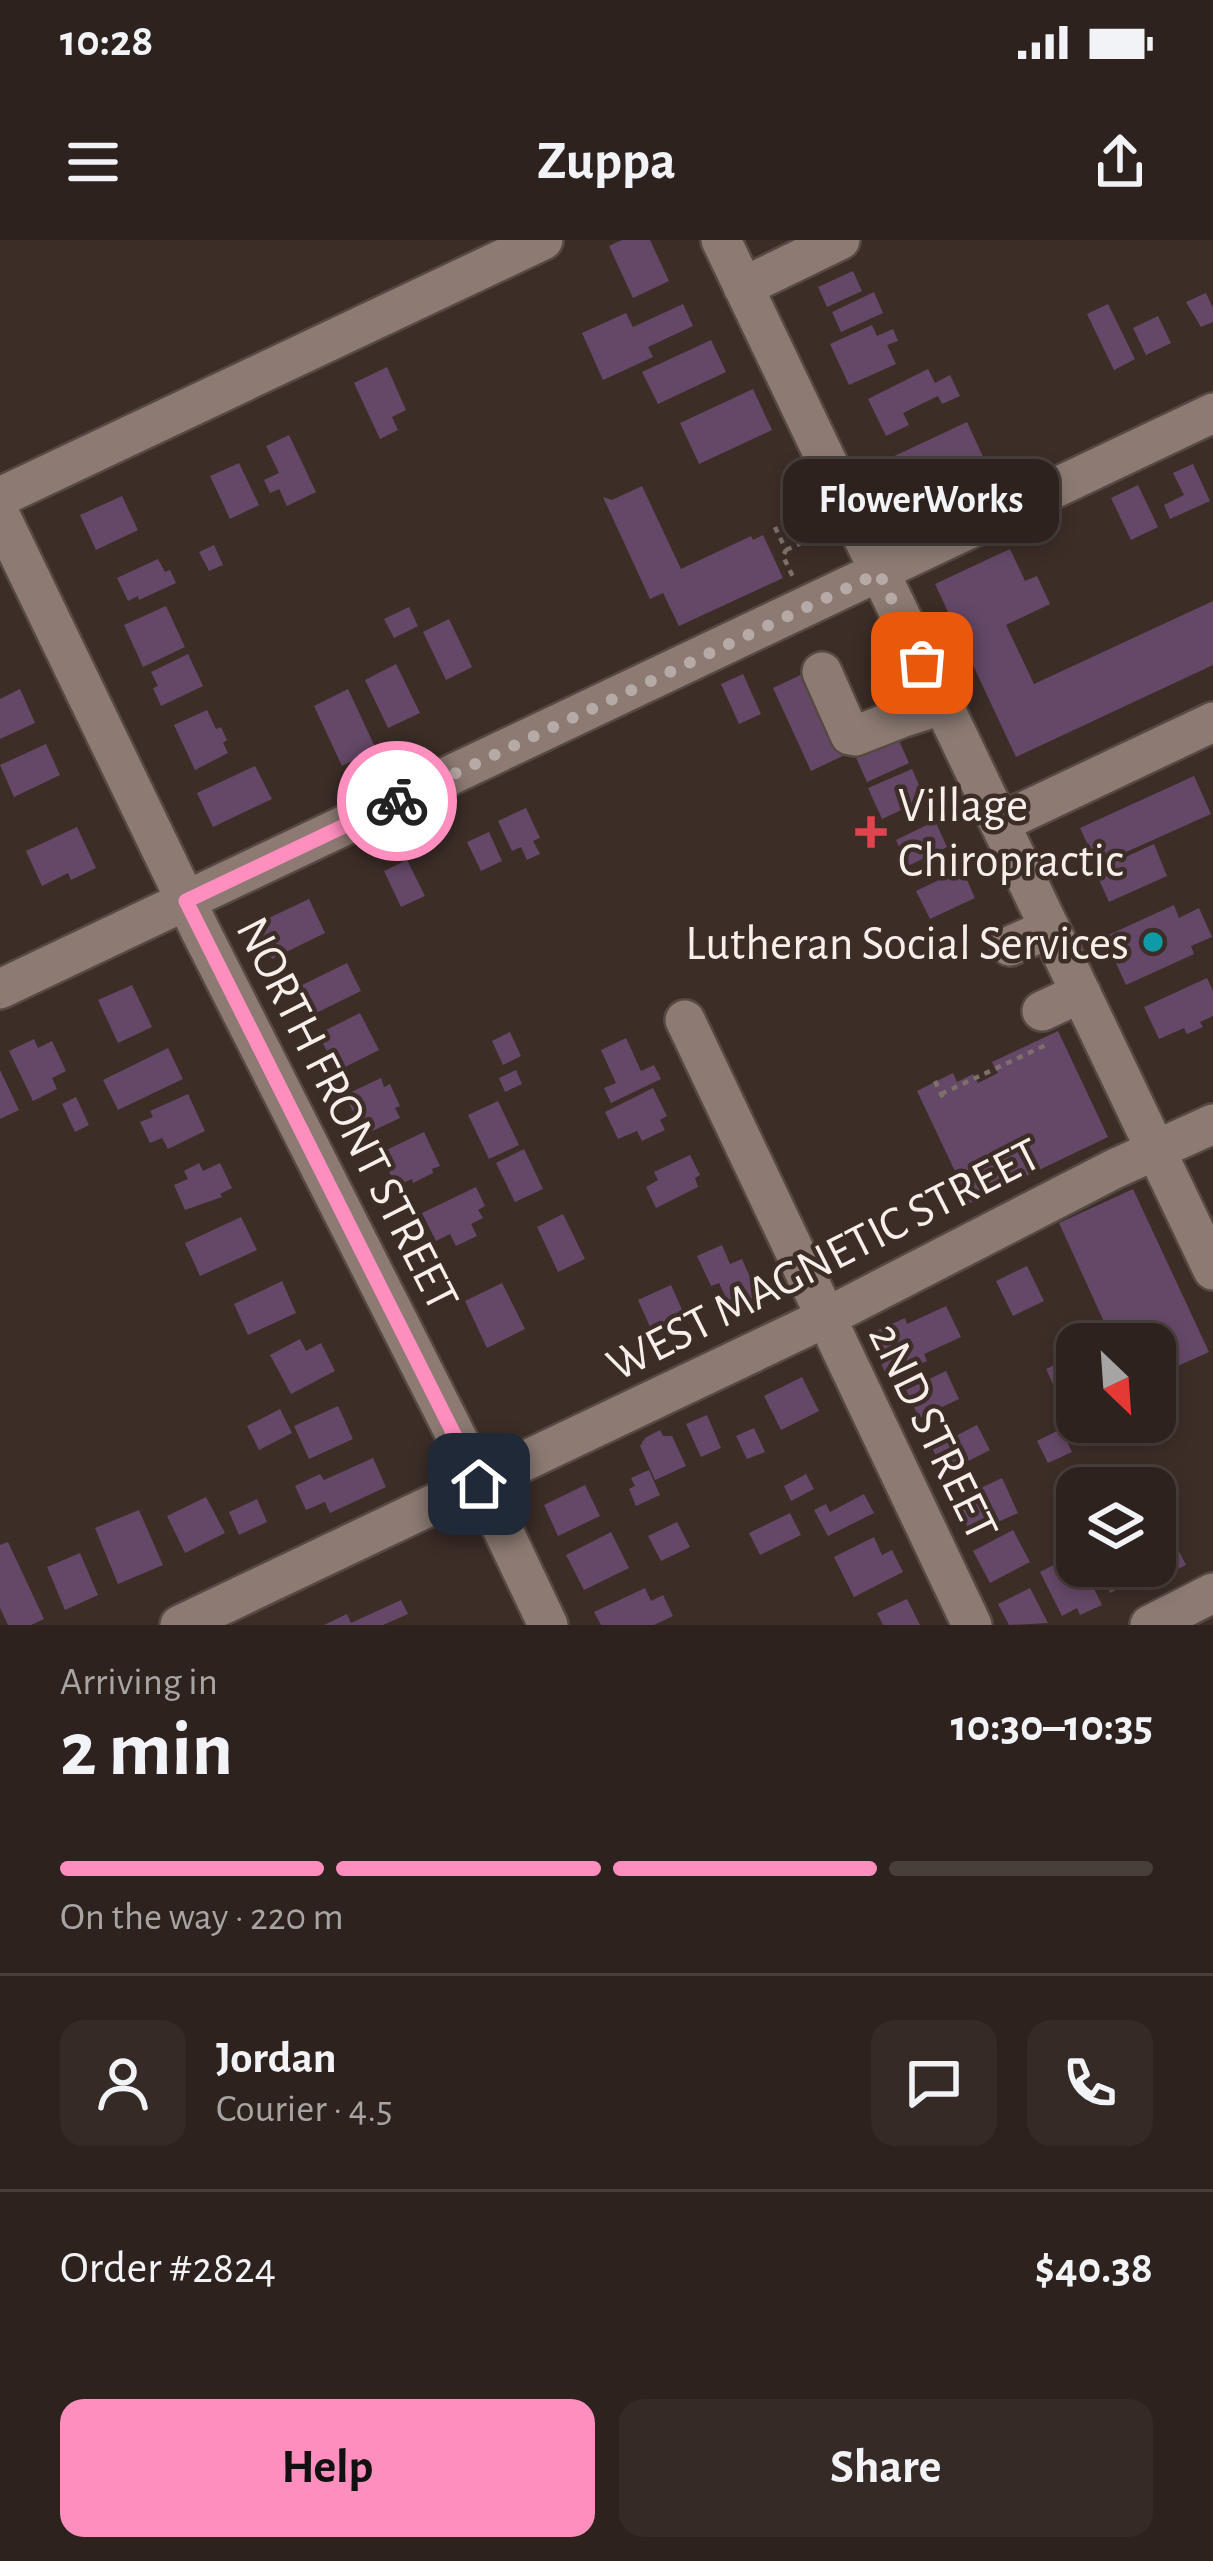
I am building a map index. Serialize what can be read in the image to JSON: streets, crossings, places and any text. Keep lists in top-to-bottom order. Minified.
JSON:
{"streets":{"street":["NORTH FRONT STREET","WEST MAGNETIC STREET","2ND STREET"]},"crossings":[["NORTH FRONT STREET","WEST MAGNETIC STREET"],["WEST MAGNETIC STREET","2ND STREET"]],"places":{"other":["FlowerWorks","Lutheran Social Services"],"health":["Village Chiropractic"]},"north":"bottom right","page":{"status":"10:28","header":"Zuppa","bubble":"FlowerWorks","heading":["2 min","Arriving in","10:30–10:35"],"panel":["Jordan","Courier · 4.5","Order #2824","$40.38"],"bar":"On the way · 220 m","buttons":["Help","Share"]}}
